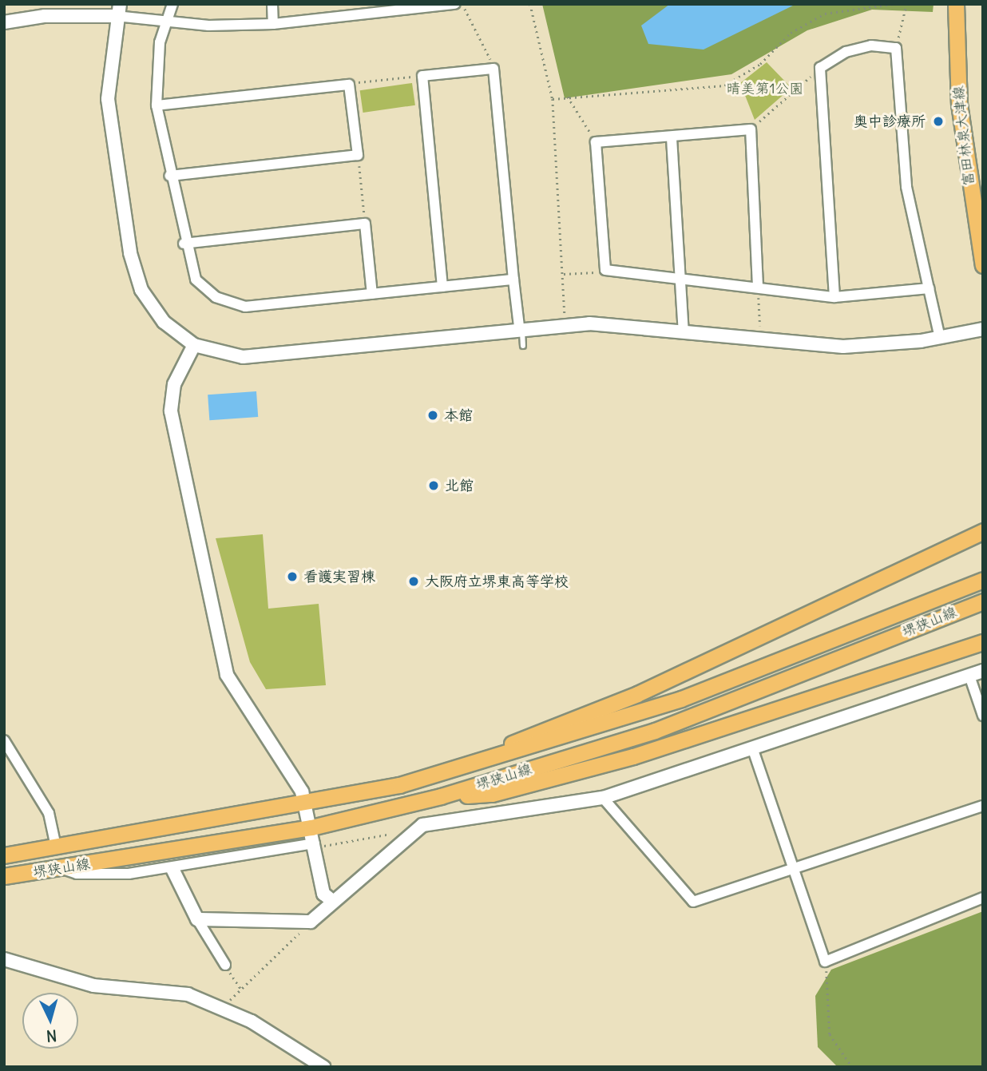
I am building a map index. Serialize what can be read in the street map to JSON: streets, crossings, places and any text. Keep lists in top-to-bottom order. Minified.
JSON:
{"streets":{"main road":["富田林泉大津線","堺狭山線"]},"parks":["晴美第1公園"],"places":["奥中診療所","本館","北館","看護実習棟","大阪府立堺東高等学校"],"north":"bottom"}
